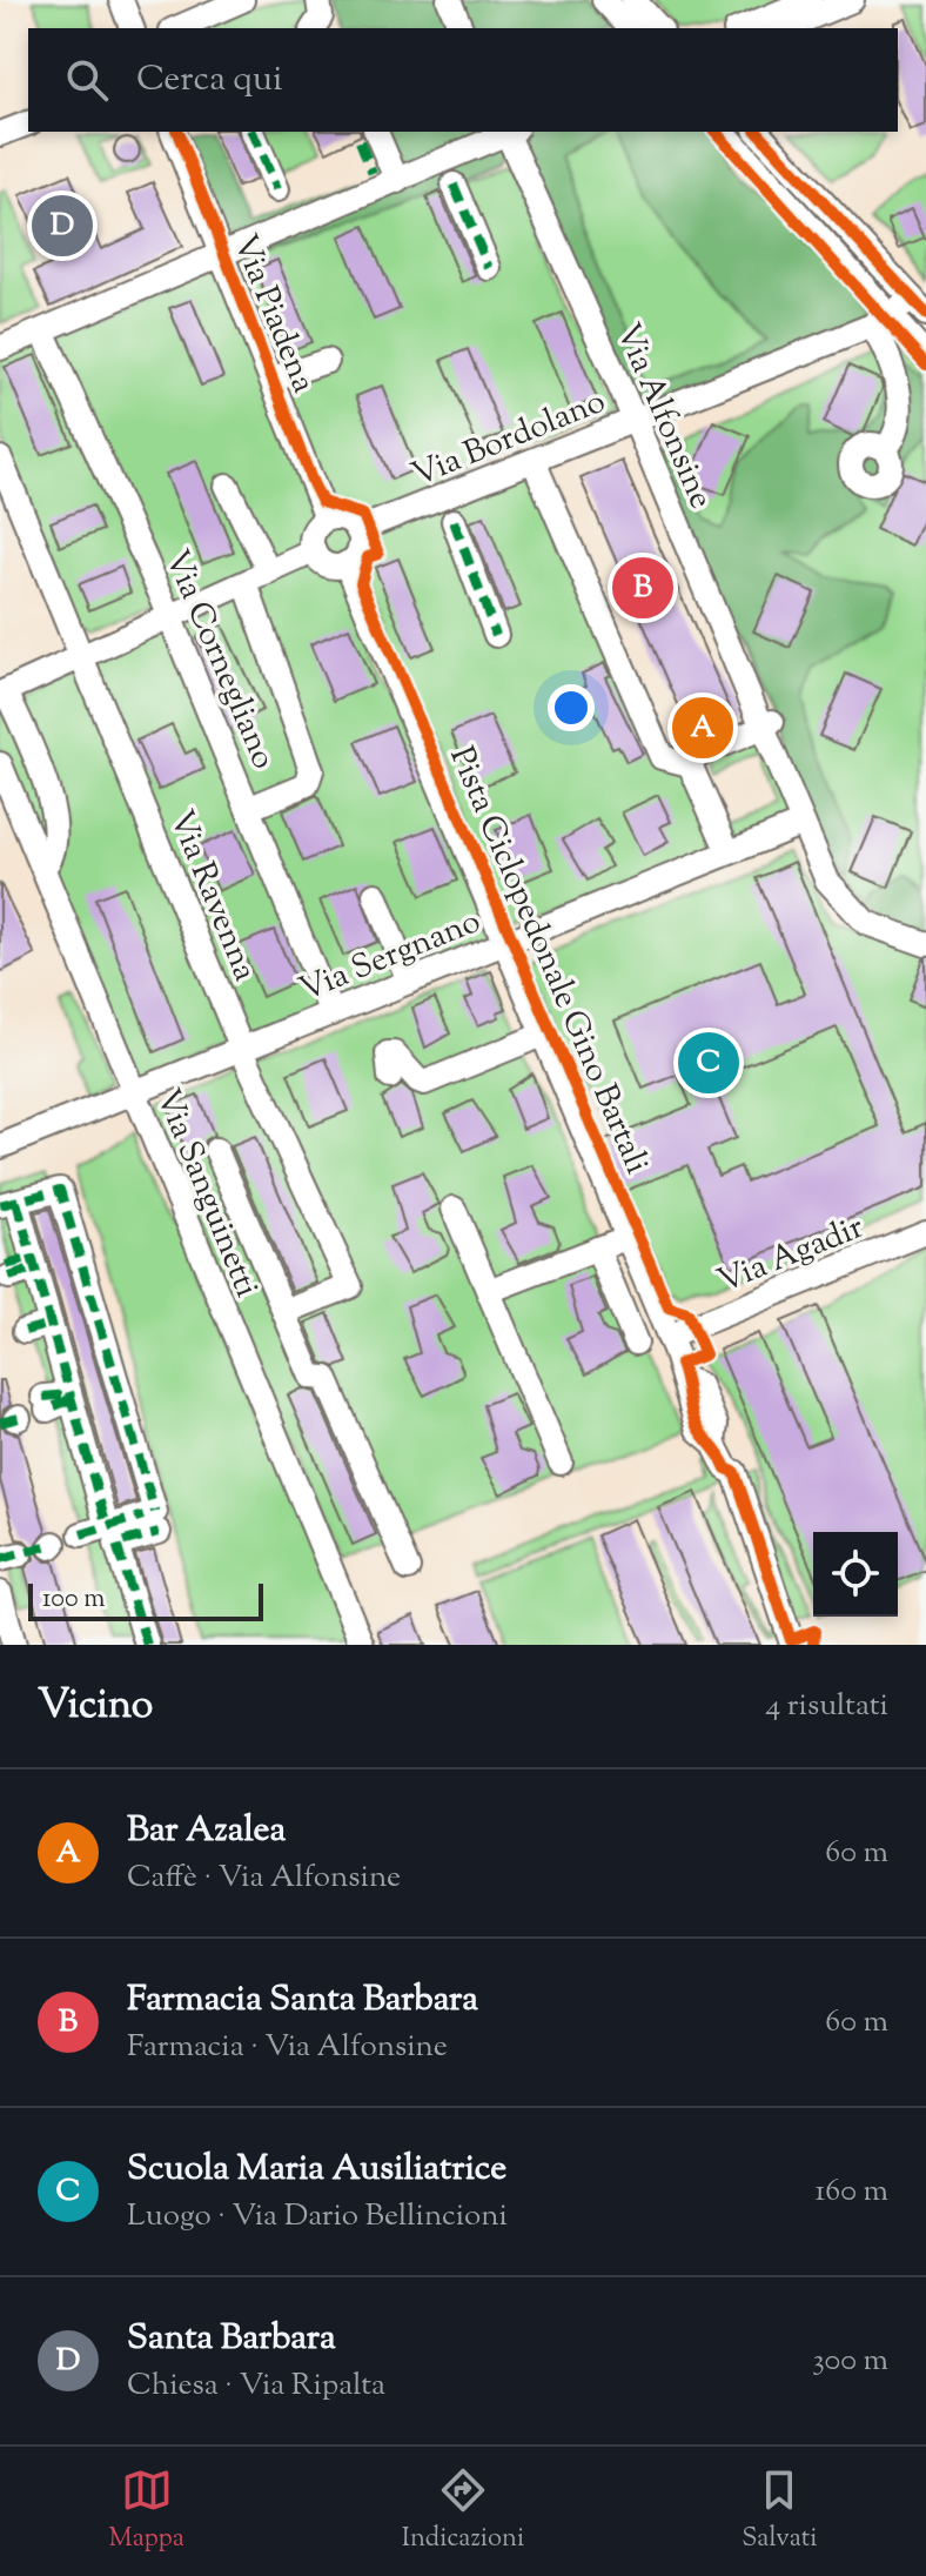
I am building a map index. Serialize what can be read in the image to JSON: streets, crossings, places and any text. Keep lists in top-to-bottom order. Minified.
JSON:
{"streets":{"street":["Via Piadena","Via Alfonsine","Via Bordolano","Via Cornegliano","Via Ravenna","Via Sergnano","Via Sanguinetti","Via Agadir"],"cycle path":["Pista Ciclopedonale Gino Bartali"]},"crossings":[["Via Piadena","Via Bordolano"],["Via Alfonsine","Via Bordolano"],["Via Alfonsine","Via Sergnano"],["Via Cornegliano","Via Sergnano"],["Via Ravenna","Via Sergnano"],["Via Sergnano","Via Sanguinetti"]],"scale_bar":"100 m","page":{"search":"Cerca qui","pins":["D","B","A","C"],"scale":"100 m","heading":["Vicino","4 risultati"],"list":[{"mark":"A","name":"Bar Azalea","note":"Caffè · Via Alfonsine","value":"60 m"},{"mark":"B","name":"Farmacia Santa Barbara","note":"Farmacia · Via Alfonsine","value":"60 m"},{"mark":"C","name":"Scuola Maria Ausiliatrice","note":"Luogo · Via Dario Bellincioni","value":"160 m"},{"mark":"D","name":"Santa Barbara","note":"Chiesa · Via Ripalta","value":"300 m"}],"nav":["Mappa","Indicazioni","Salvati"]}}
